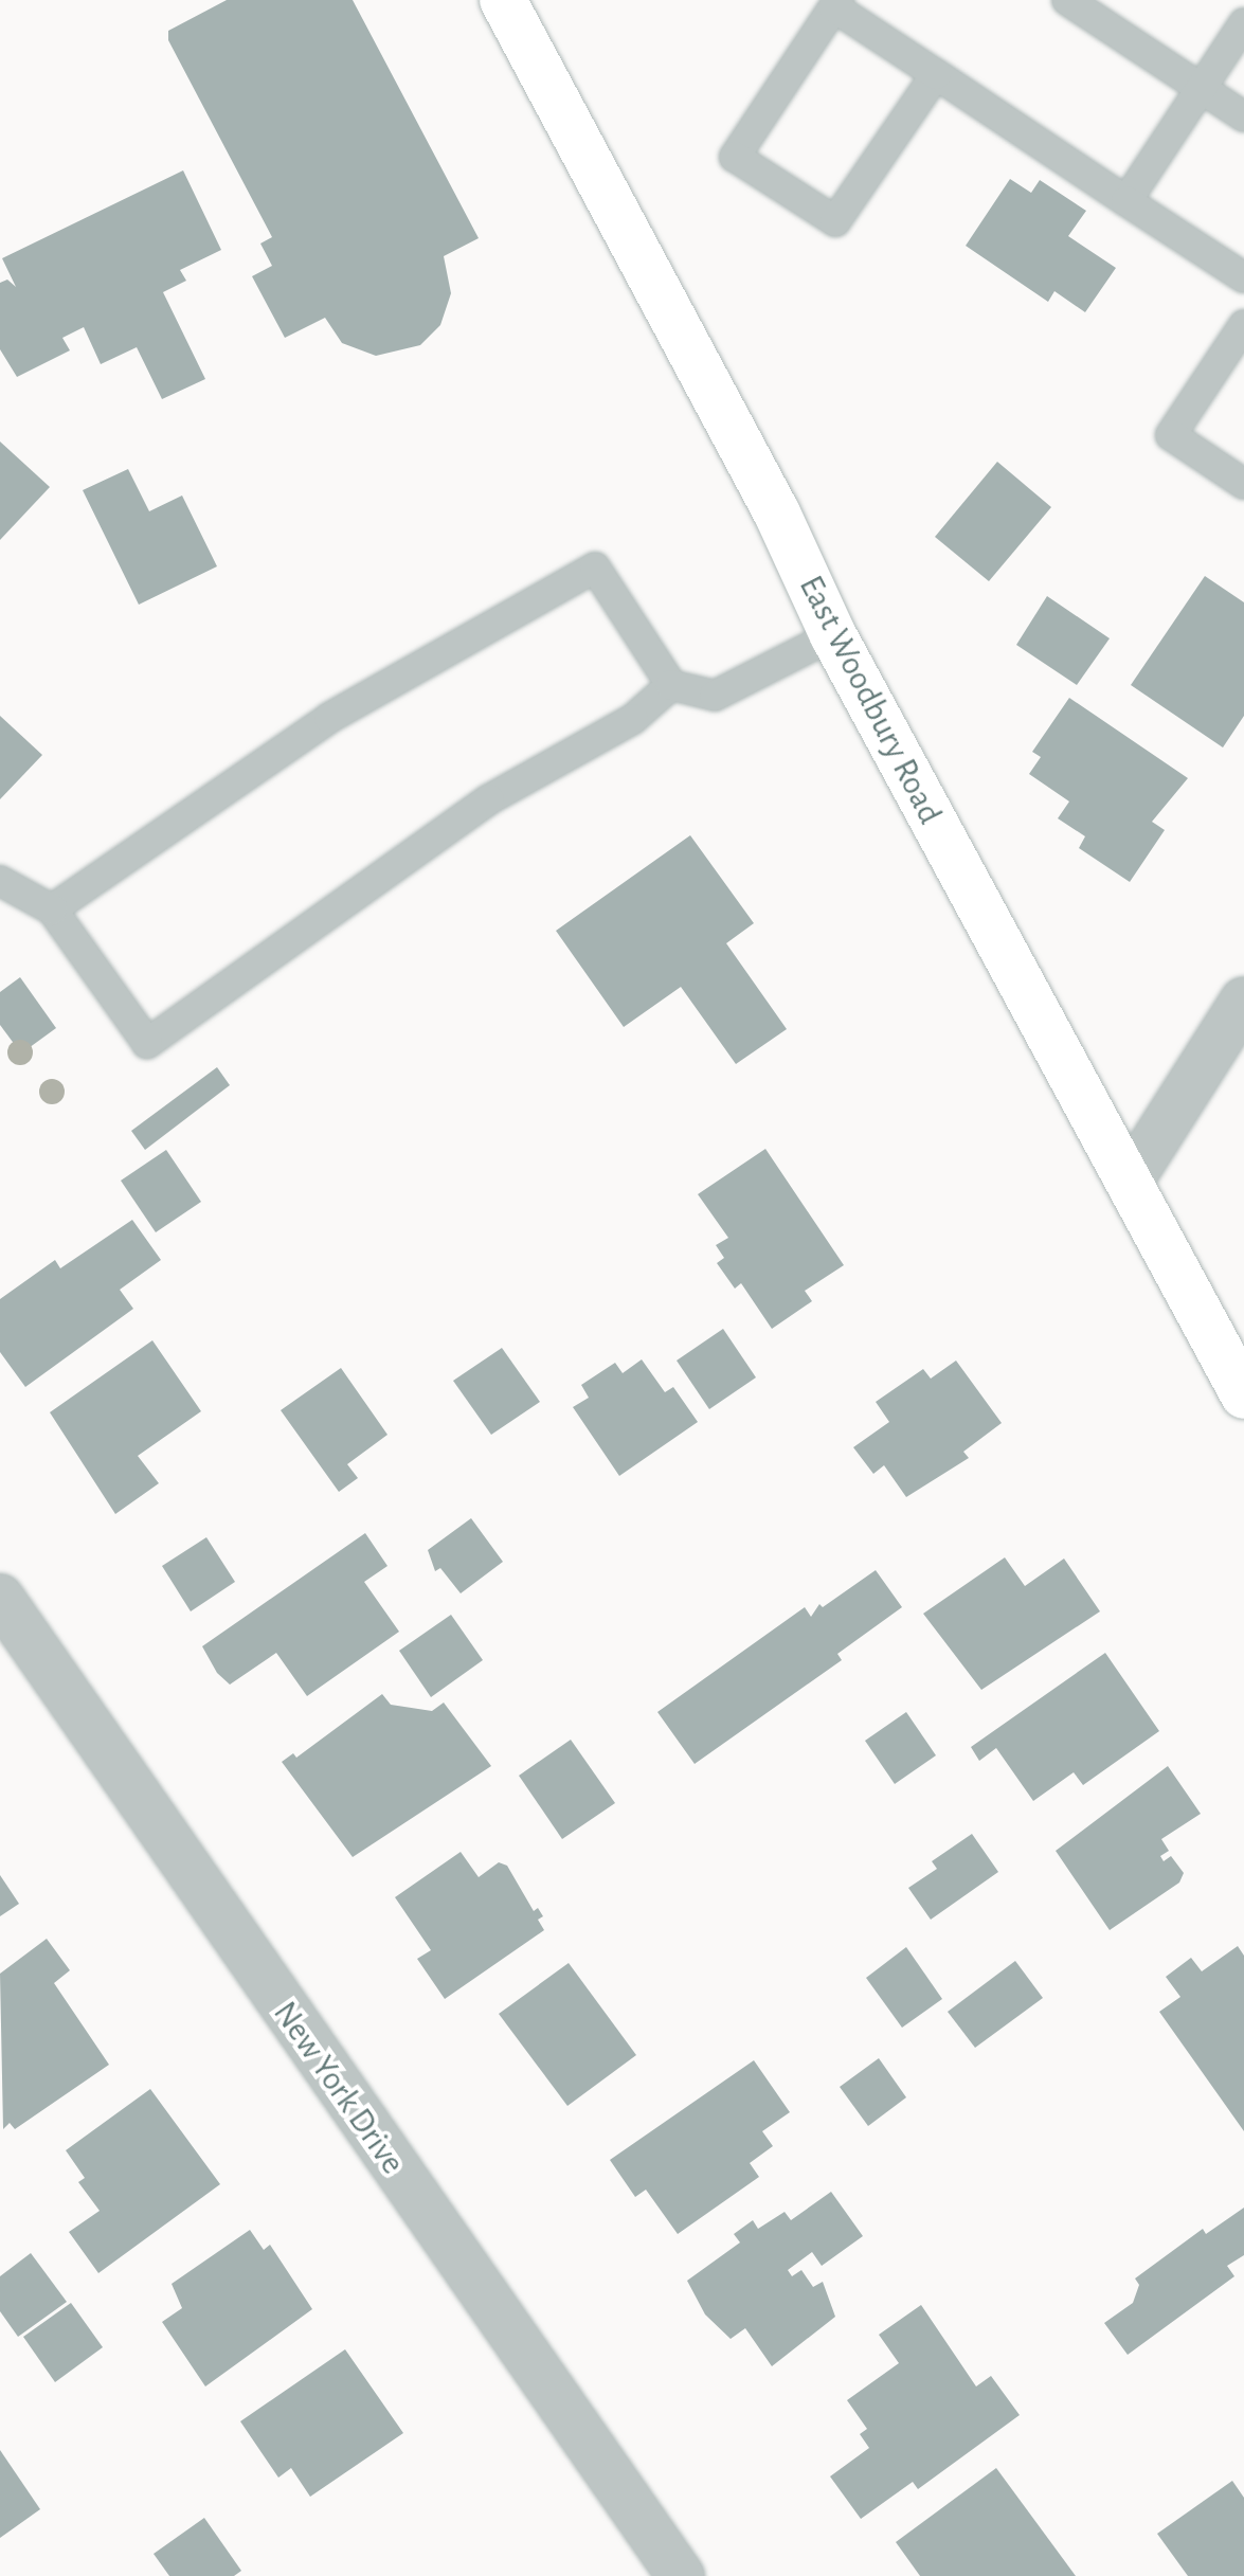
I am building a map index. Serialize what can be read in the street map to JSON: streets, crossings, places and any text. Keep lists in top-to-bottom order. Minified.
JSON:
{"streets":{"main road":["East Woodbury Road"],"street":["New York Drive"]}}
